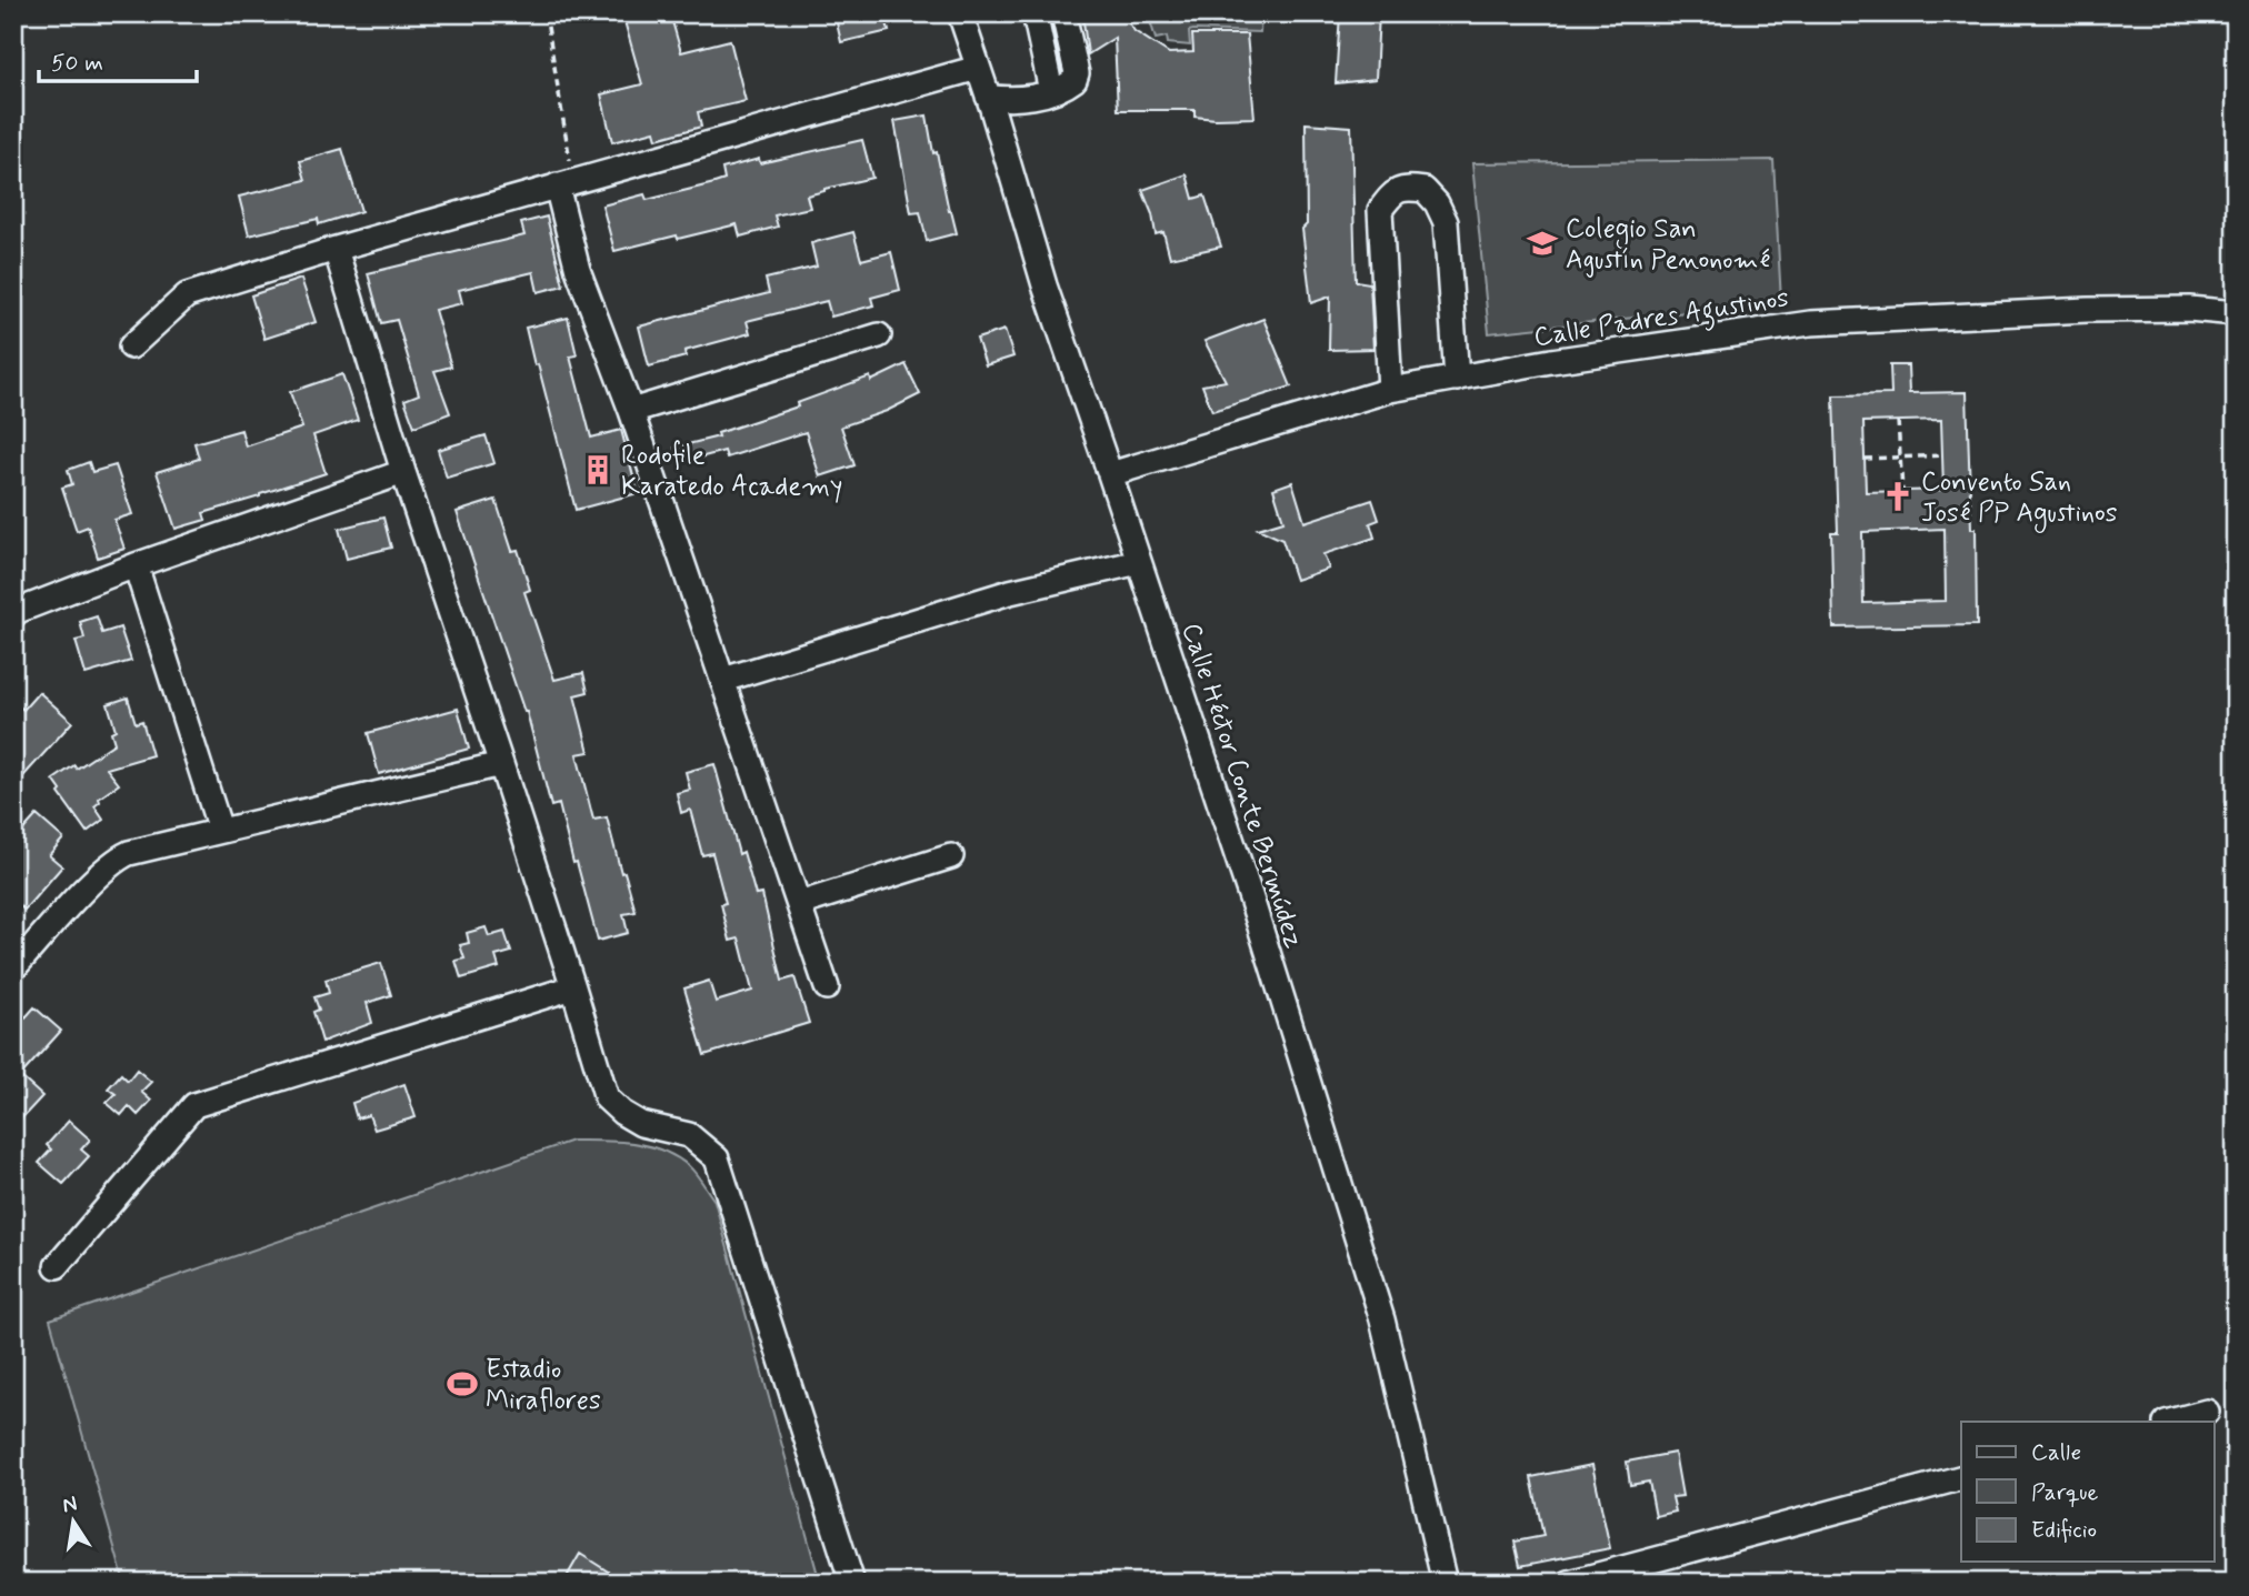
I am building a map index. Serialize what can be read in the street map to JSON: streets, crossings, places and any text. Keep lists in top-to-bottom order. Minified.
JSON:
{"streets":{"street":["Calle Padres Agustinos","Calle Héctor Conte Bermúdez"]},"crossings":[["Calle Padres Agustinos","Calle Héctor Conte Bermúdez"]],"places":{"school or university":["Colegio San Agustín Penonomé"],"building":["Rodofile Karatedo Academy"],"church":["Convento San José PP Agustinos"],"sports":["Estadio Miraflores"]},"legend":["Calle","Parque","Edificio"],"scale_bar":"50 m","north":"top"}
